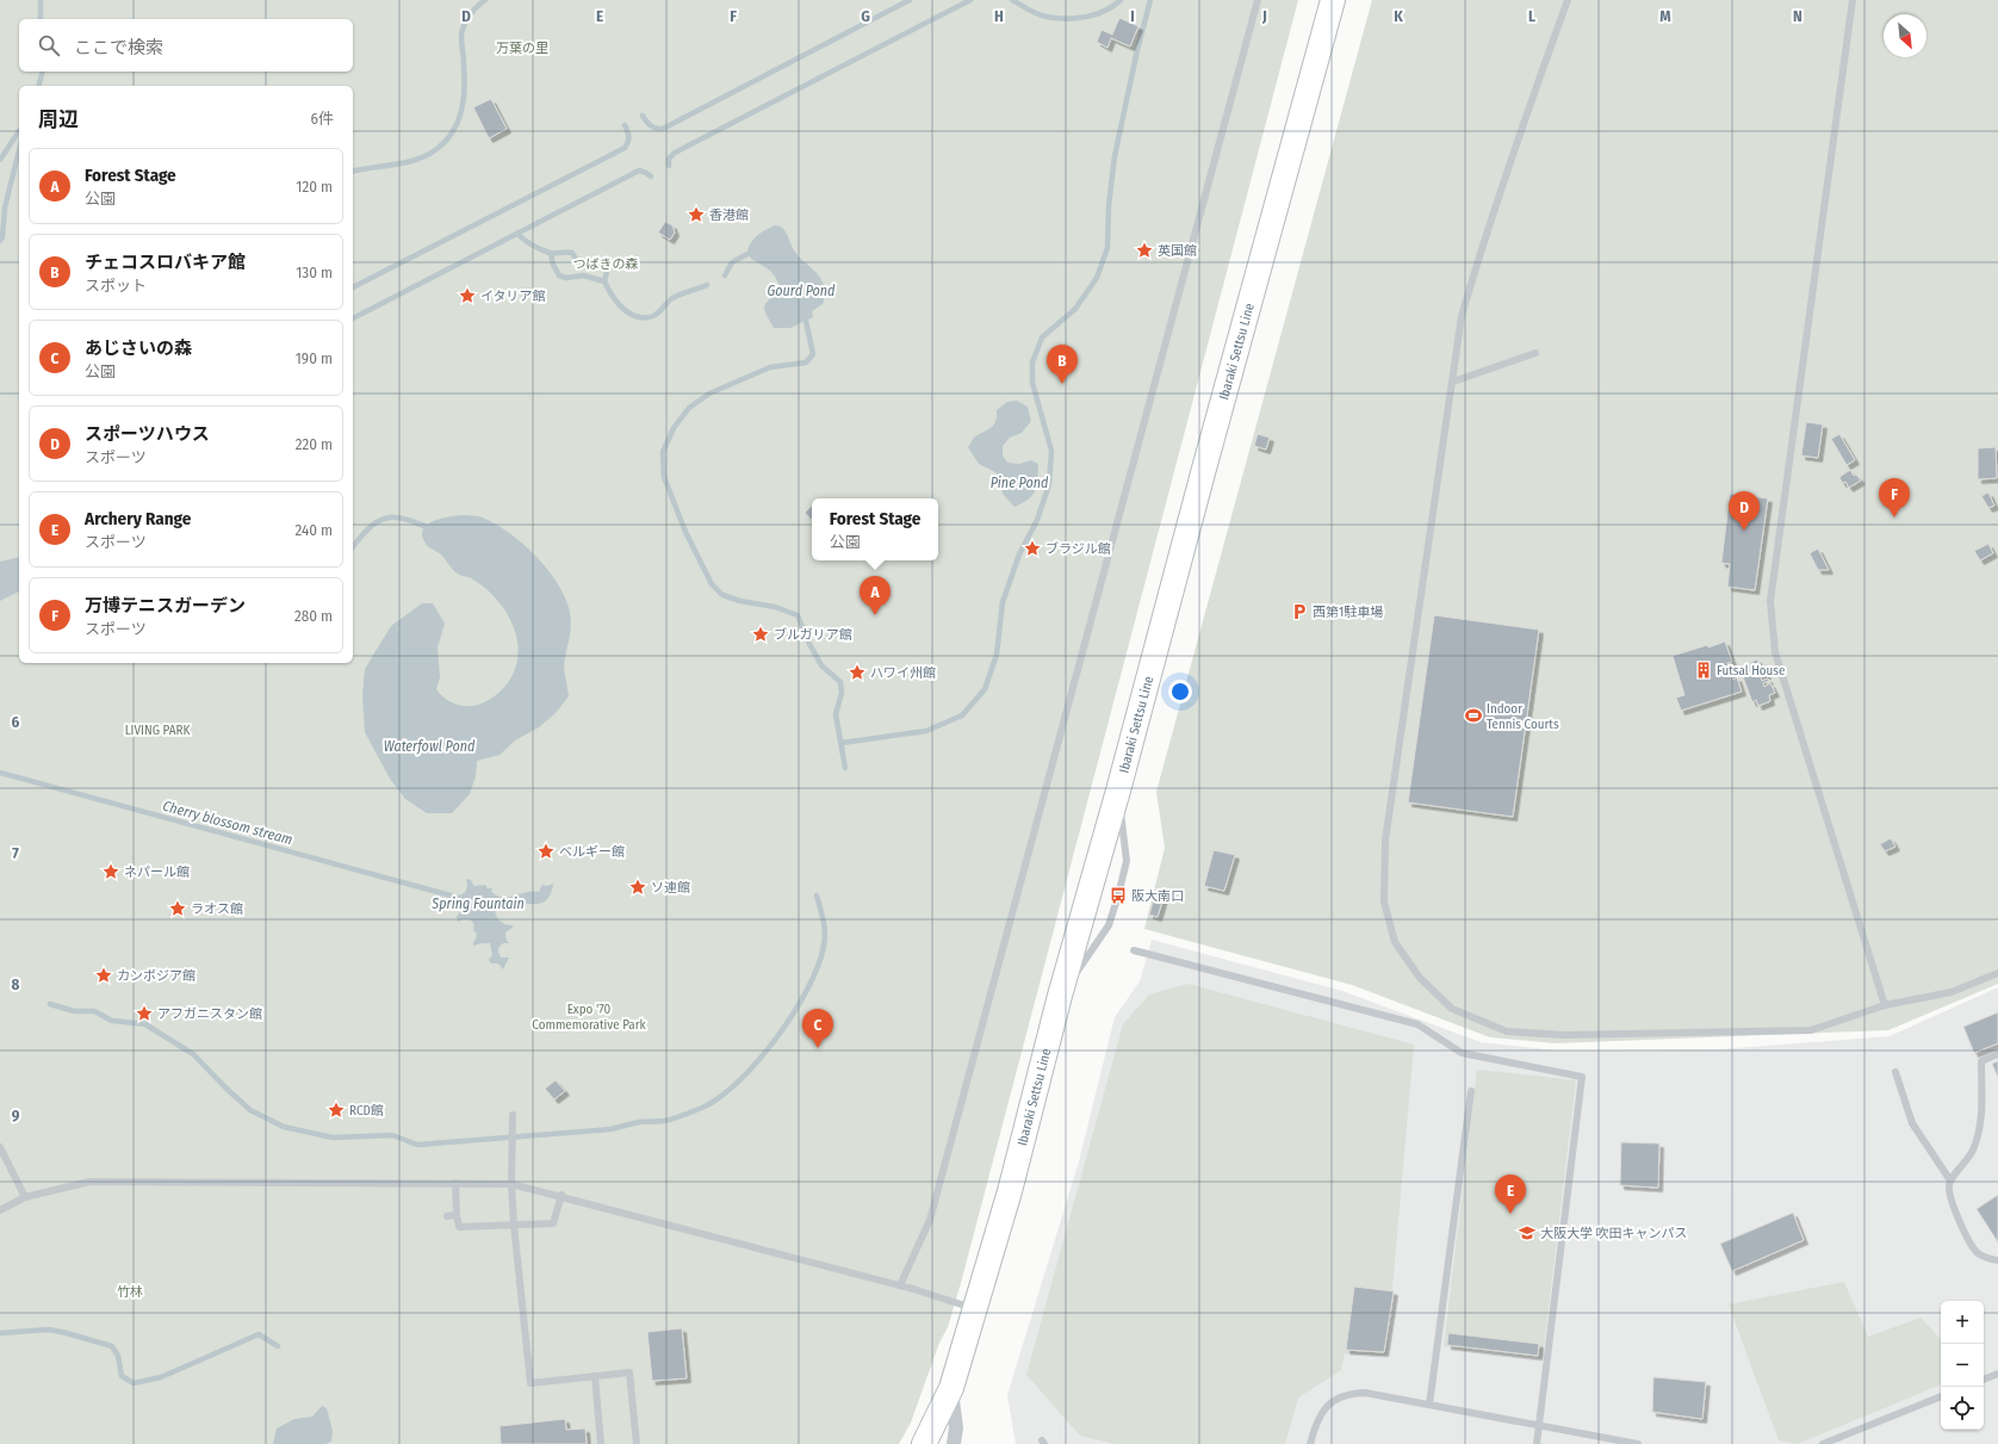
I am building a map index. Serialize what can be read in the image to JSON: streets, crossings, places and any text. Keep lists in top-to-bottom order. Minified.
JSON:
{"streets":{"main road":["Ibaraki Settsu Line"]},"water":["Gourd Pond","Pine Pond","Waterfowl Pond","Cherry blossom stream","Spring Fountain"],"parks":["万葉の里","つばきの森","LIVING PARK","Expo '70 Commemorative Park","竹林"],"places":{"place":["香港館","英国館","イタリア館","ブラジル館","ブルガリア館","ハワイ州館","ベルギー館","ネパール館","ソ連館","ラオス館","カンボジア館","アフガニスタン館","RCD館"],"parking":["西第1駐車場"],"building":["Futsal House"],"sports":["Indoor Tennis Courts"],"bus stop":["阪大南口"],"school or university":["大阪大学 吹田キャンパス"]},"north":"bottom right","page":{"search":"ここで検索","heading":["周辺","6件"],"list":[{"mark":"A","name":"Forest Stage","note":"公園","value":"120 m"},{"mark":"B","name":"チェコスロバキア館","note":"スポット","value":"130 m"},{"mark":"C","name":"あじさいの森","note":"公園","value":"190 m"},{"mark":"D","name":"スポーツハウス","note":"スポーツ","value":"220 m"},{"mark":"E","name":"Archery Range","note":"スポーツ","value":"240 m"},{"mark":"F","name":"万博テニスガーデン","note":"スポーツ","value":"280 m"}],"pins":["B","F","D","A","C","E"],"popup":["Forest Stage","公園"],"map_buttons":["+","−"]},"grid":{"columns":["D","E","F","G","H","I","J","K","L","M","N"],"rows":["6","7","8","9"]}}
